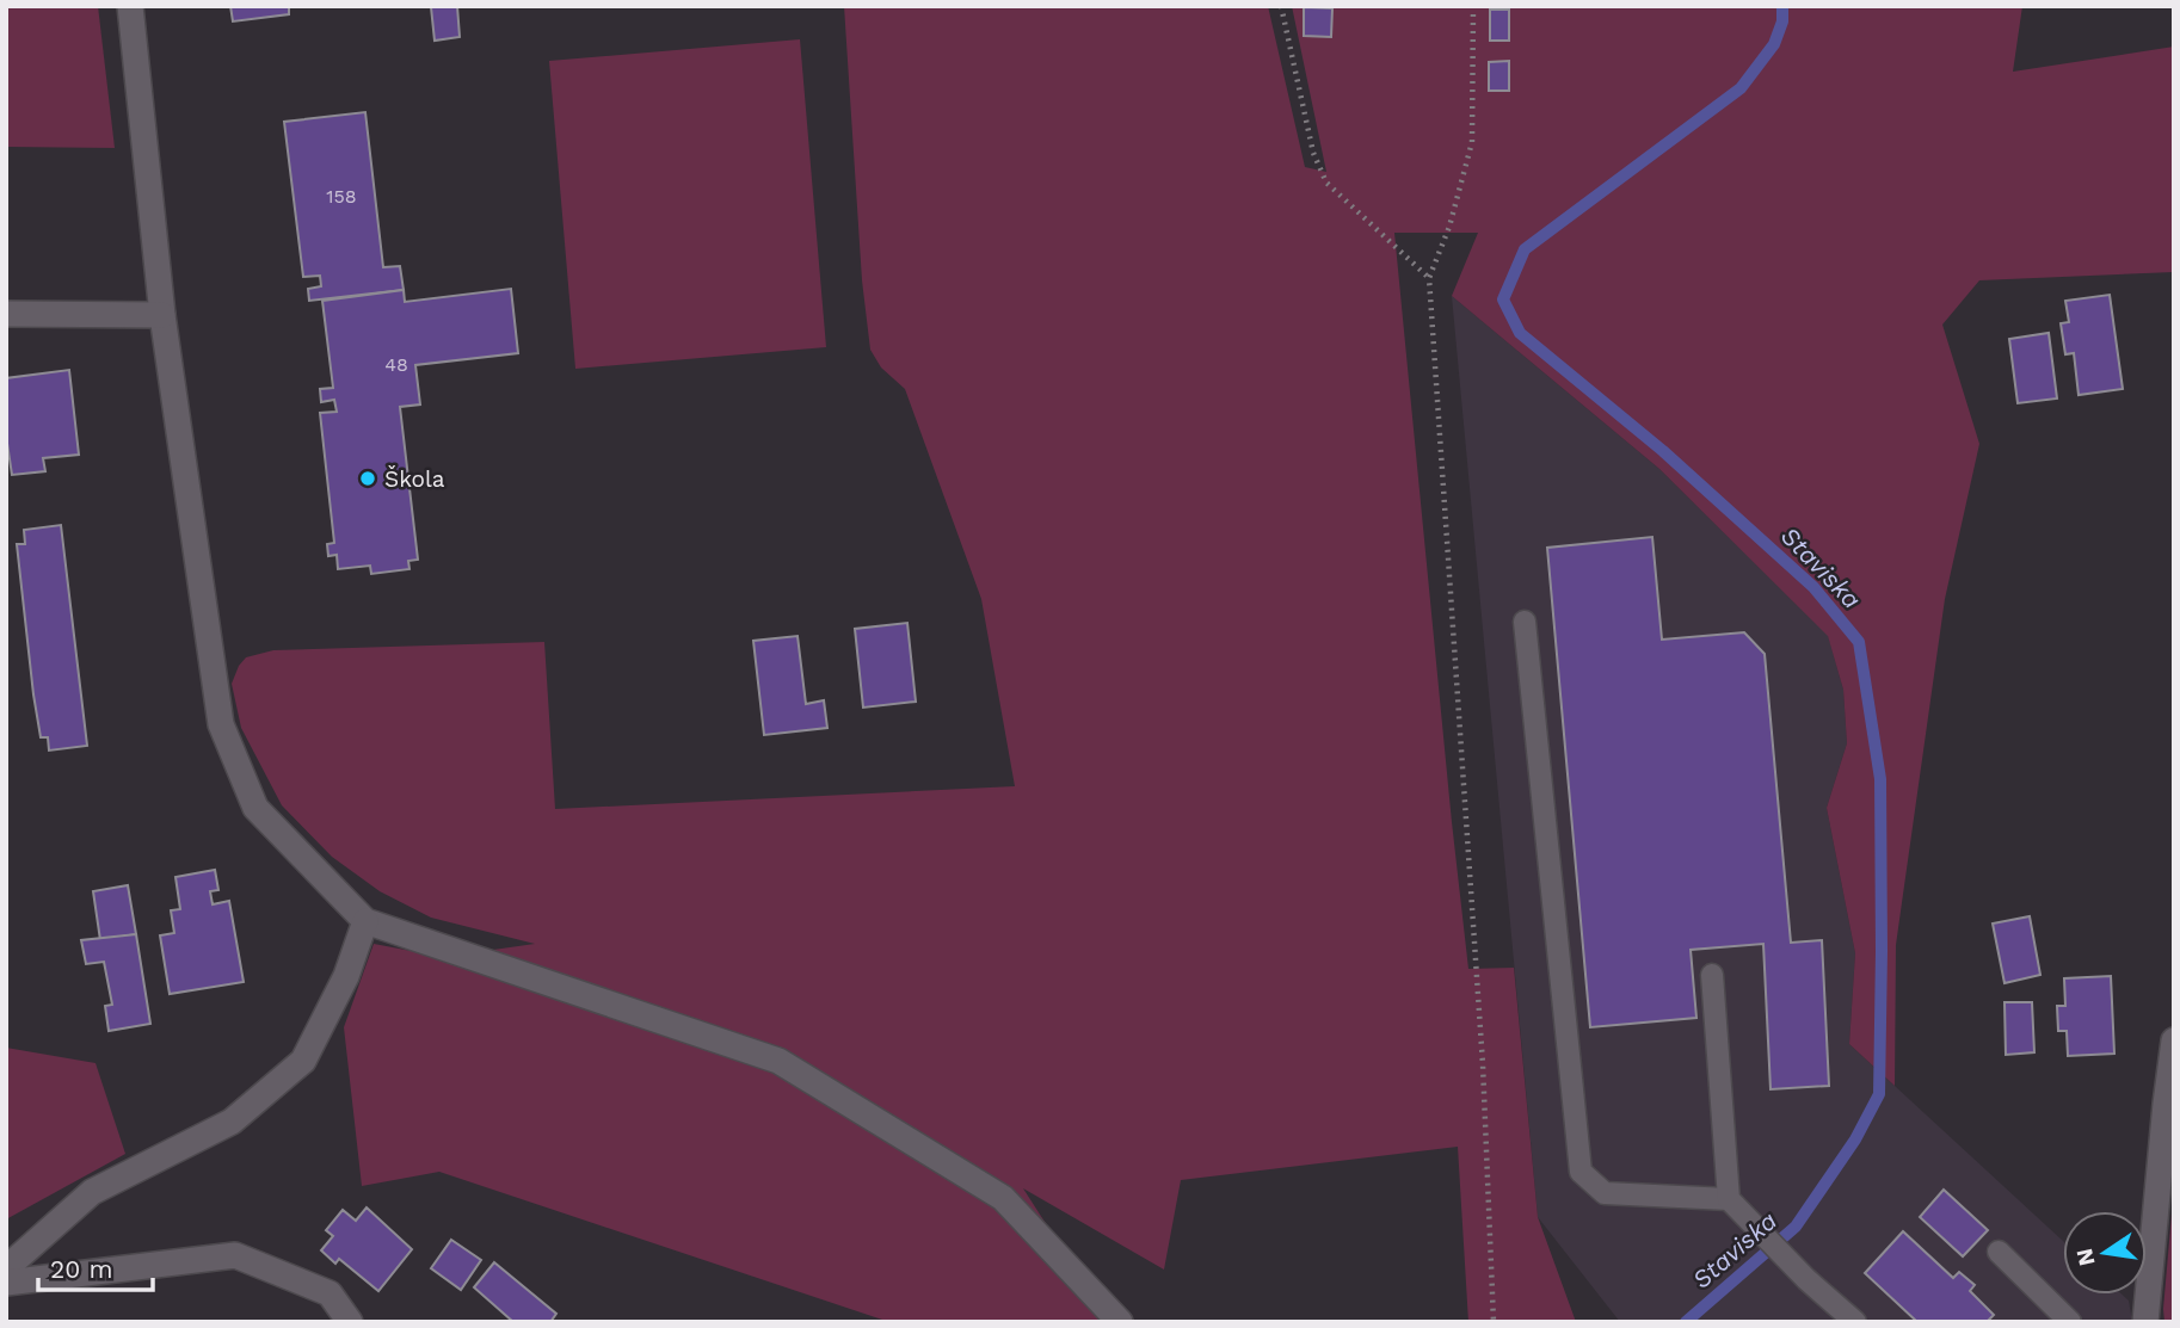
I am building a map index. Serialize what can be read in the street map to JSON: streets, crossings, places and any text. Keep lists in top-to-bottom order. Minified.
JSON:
{"water":["Staviska"],"places":["Škola"],"house_numbers":["158","48"],"scale_bar":"20 m","north":"left"}
